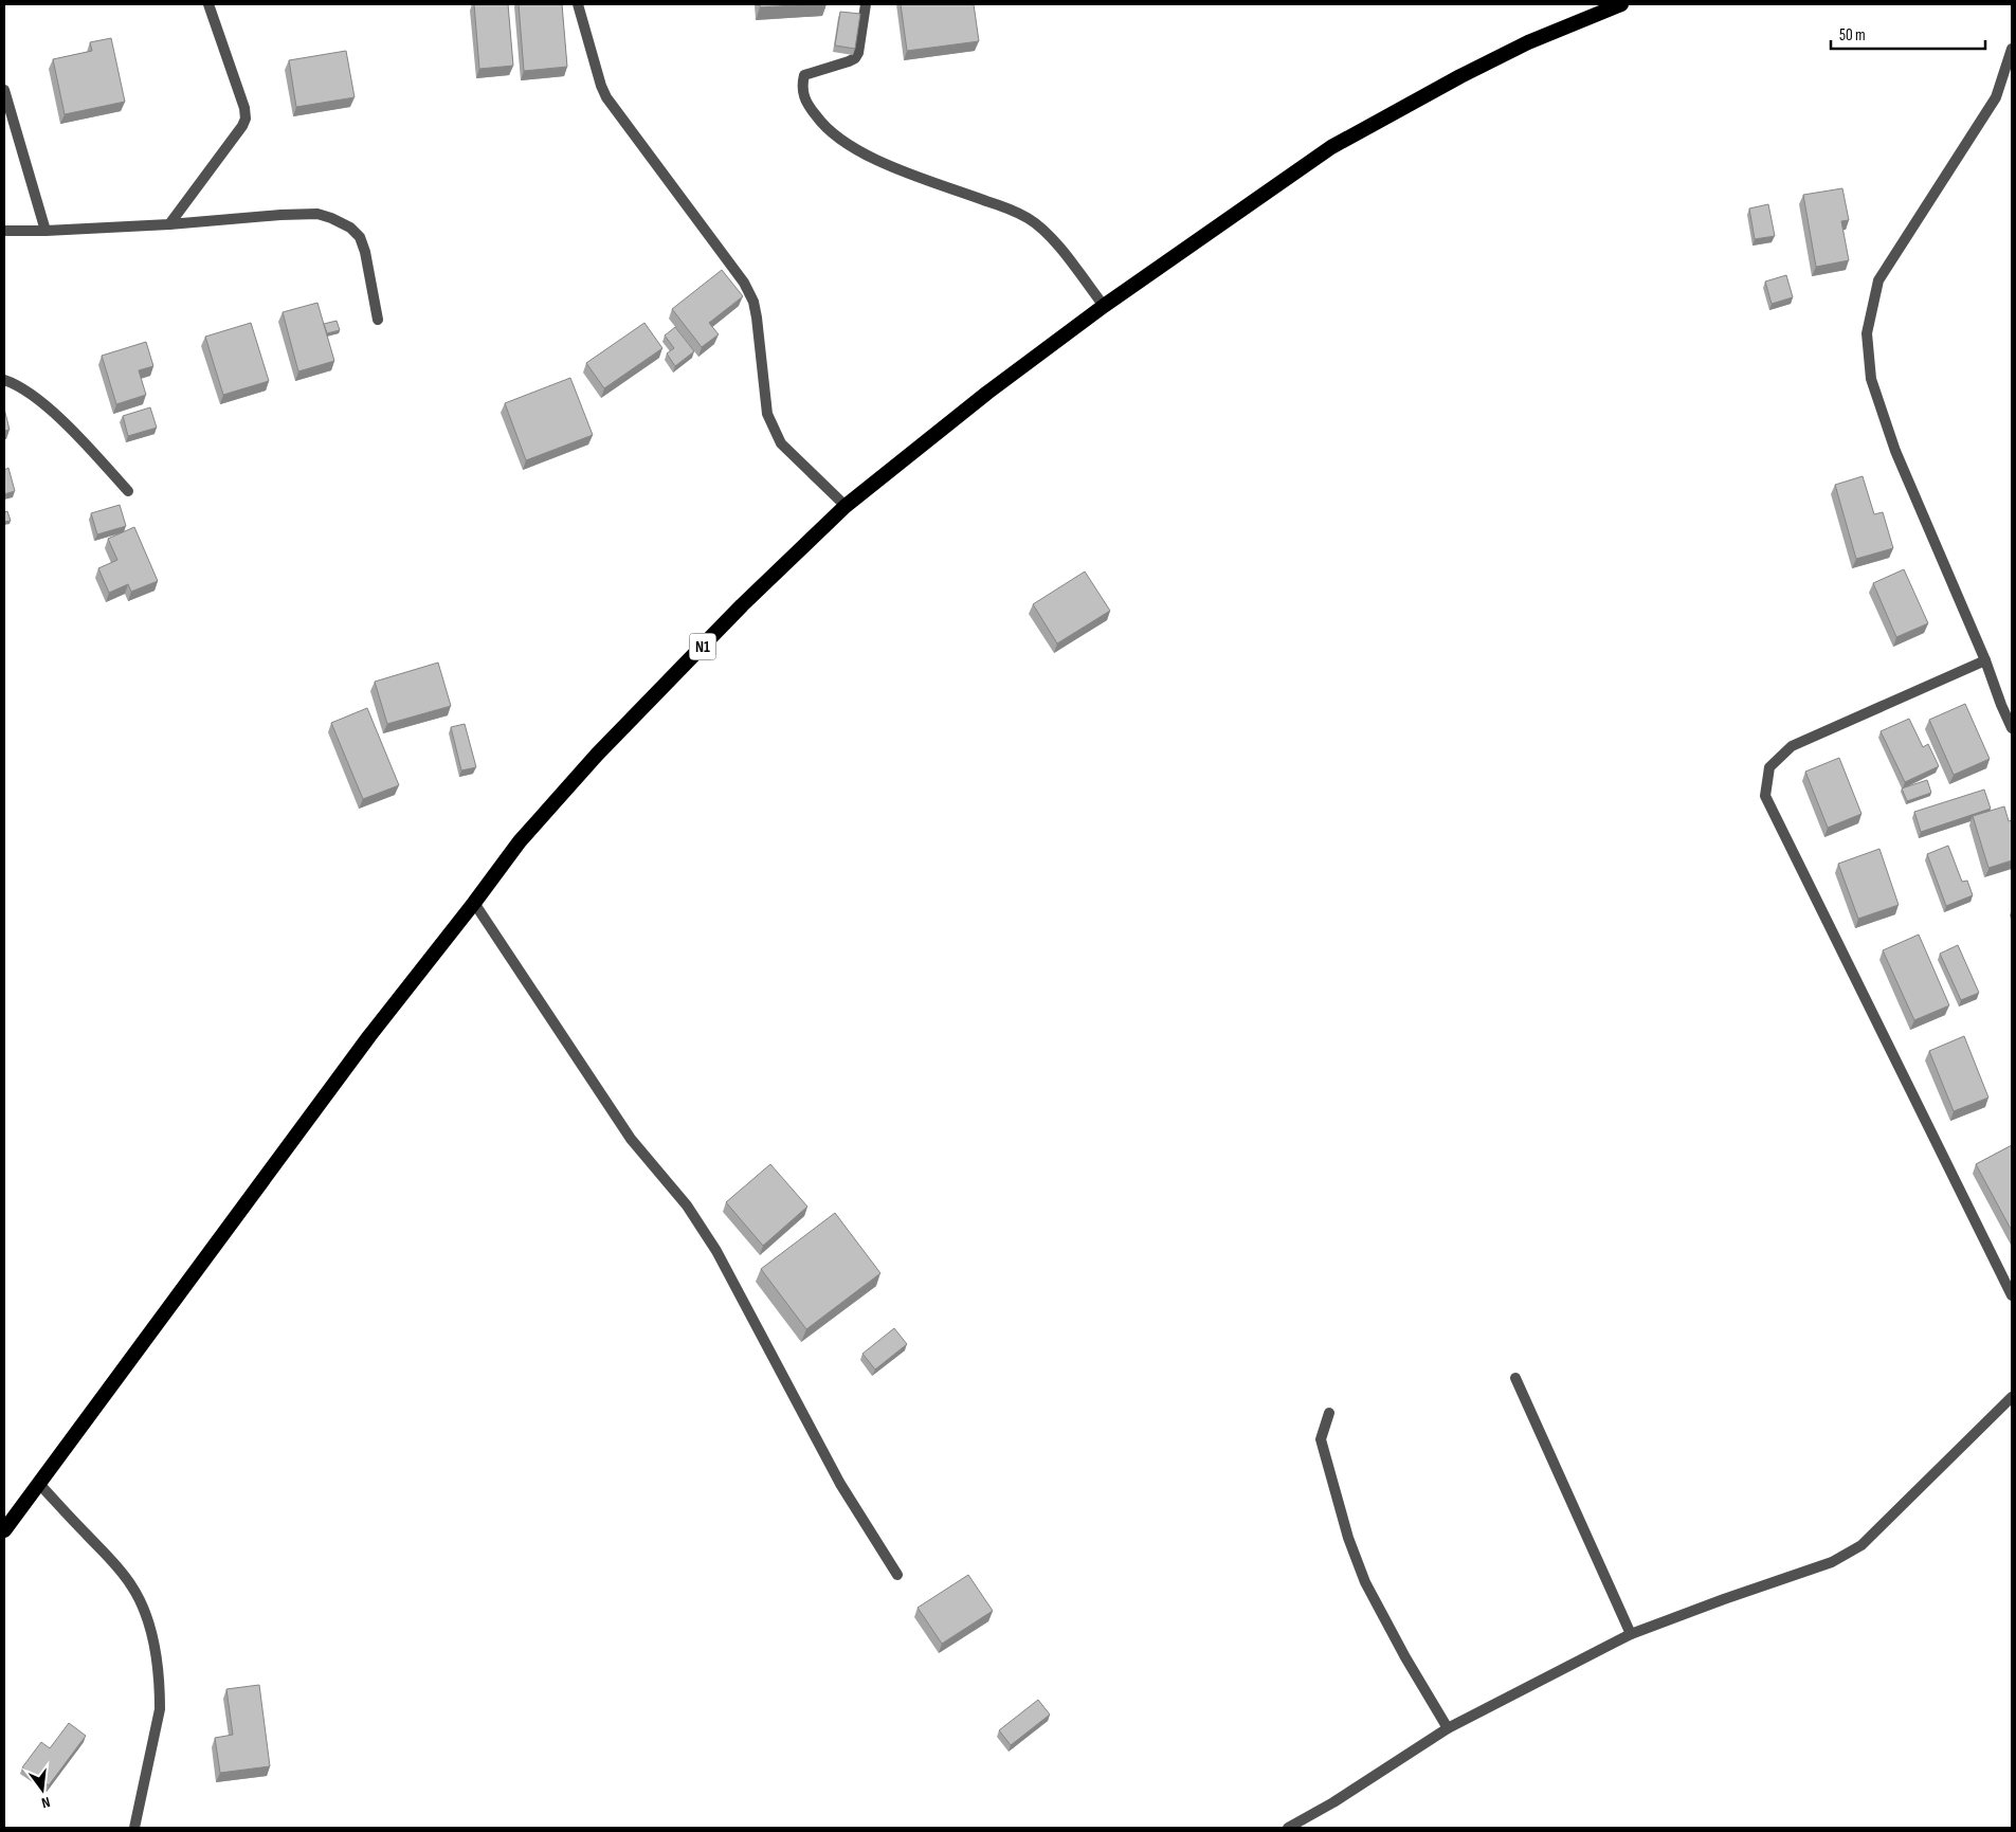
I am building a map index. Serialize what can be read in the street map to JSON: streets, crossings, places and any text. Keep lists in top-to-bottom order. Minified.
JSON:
{"streets":{"highway":["N1"]},"scale_bar":"50 m","north":"bottom"}
